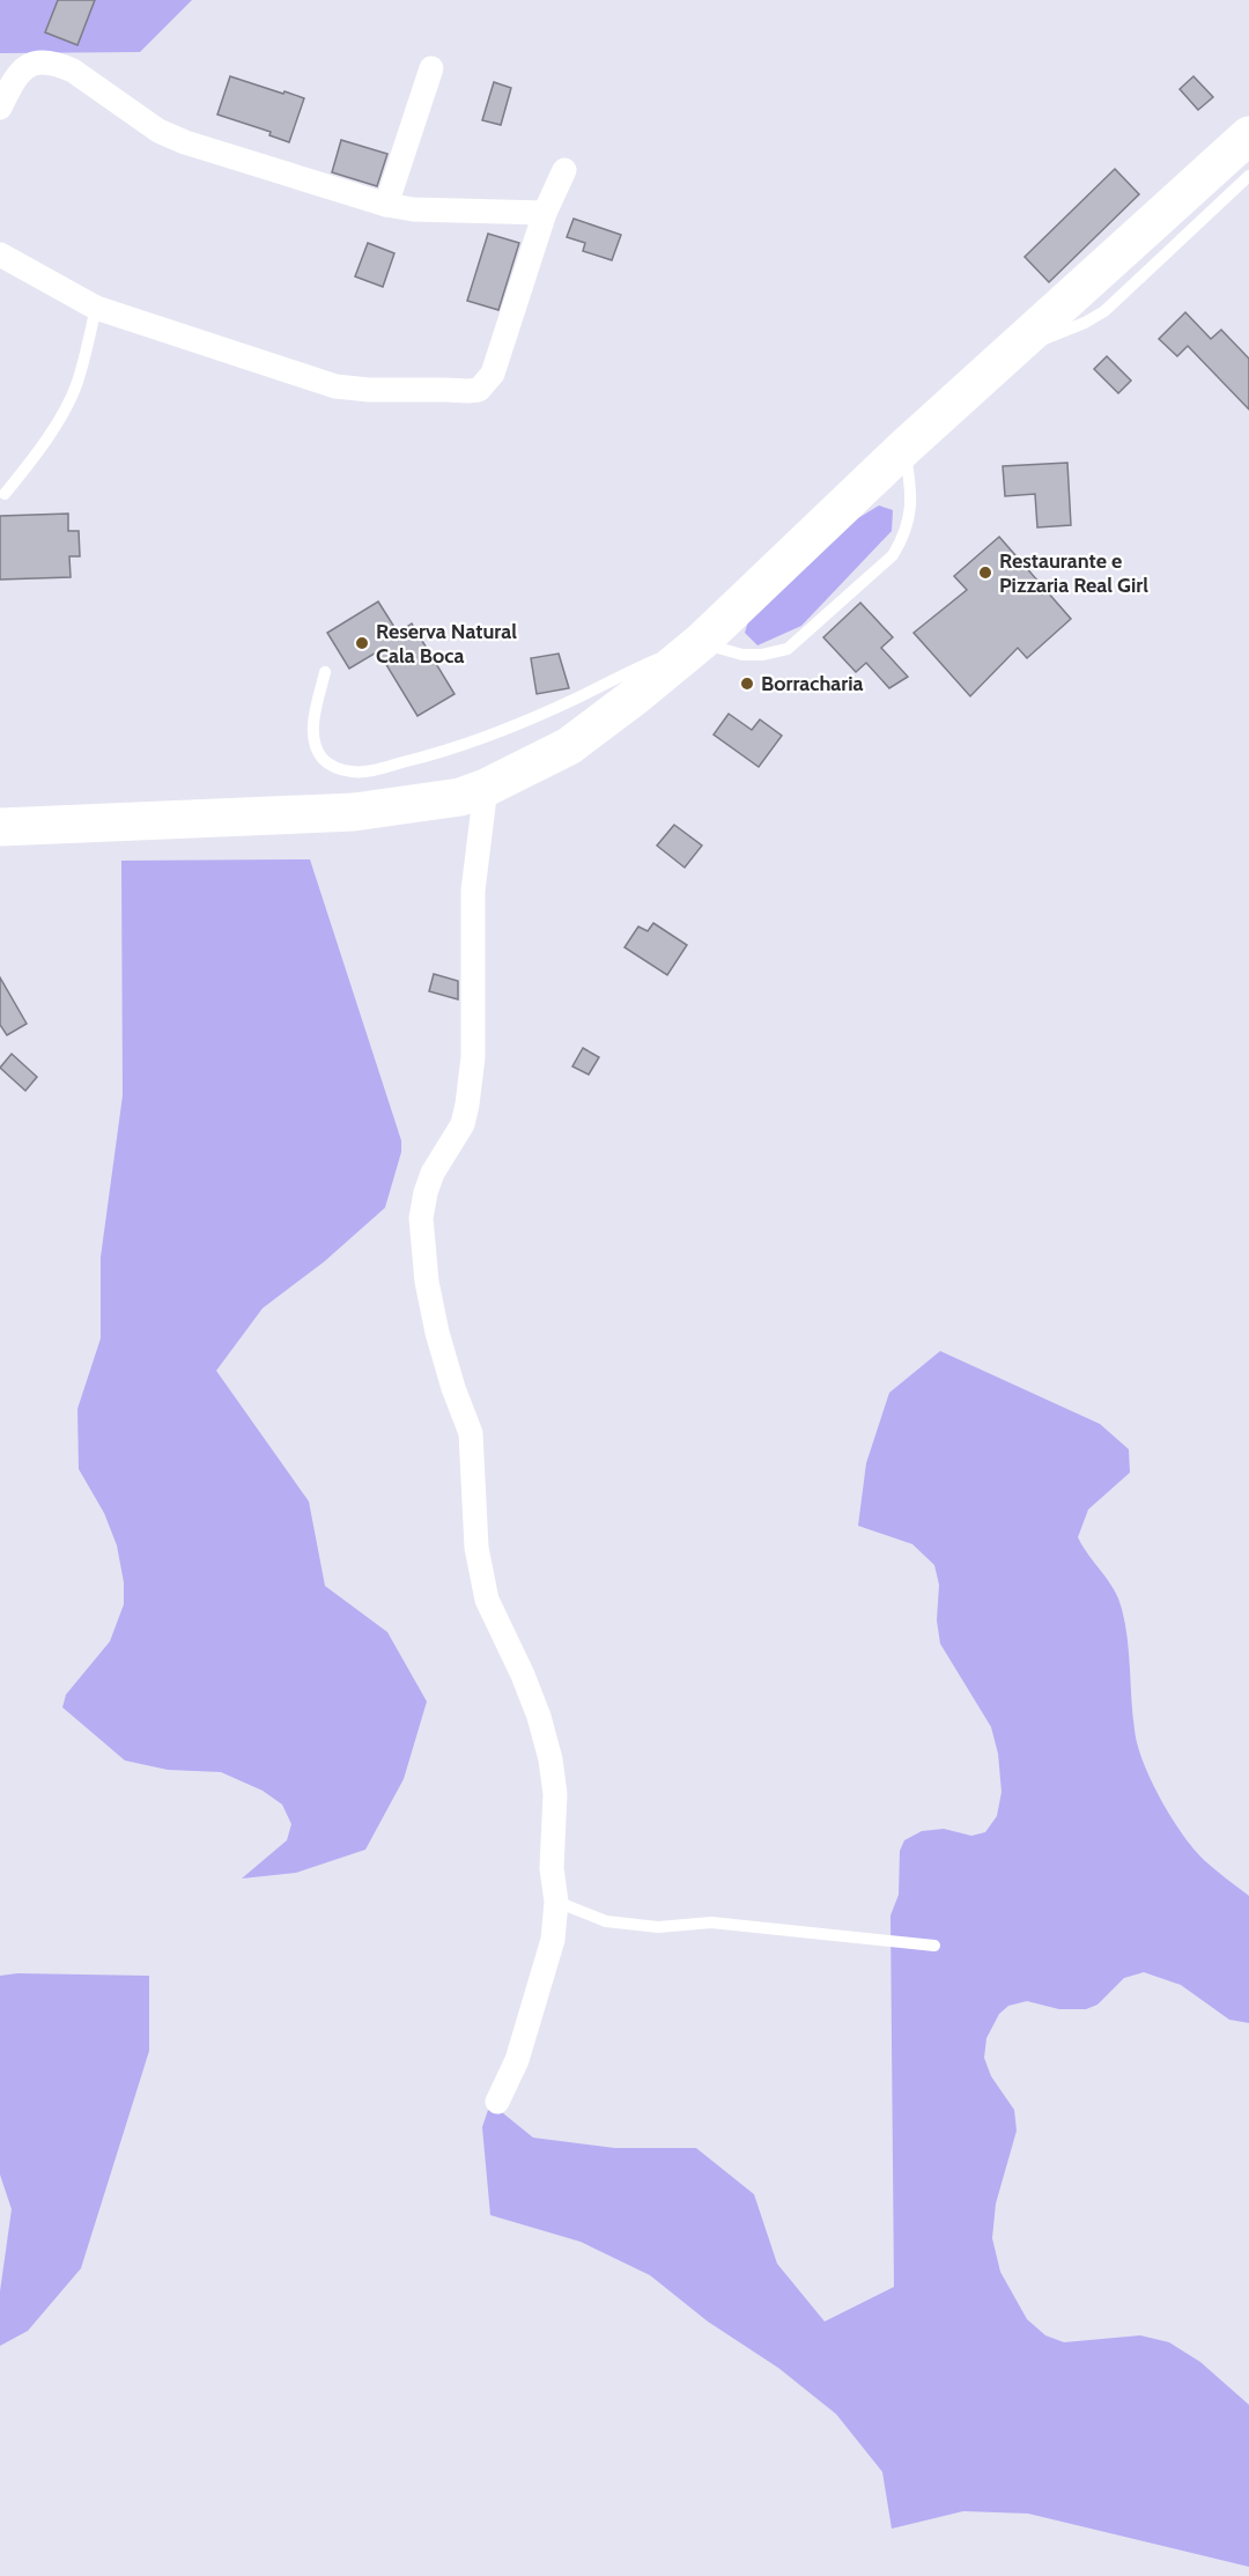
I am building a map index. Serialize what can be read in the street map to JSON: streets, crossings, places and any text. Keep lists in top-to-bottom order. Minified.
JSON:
{"places":["Restaurante e Pizzaria Real Girl","Reserva Natural Cala Boca","Borracharia"]}
